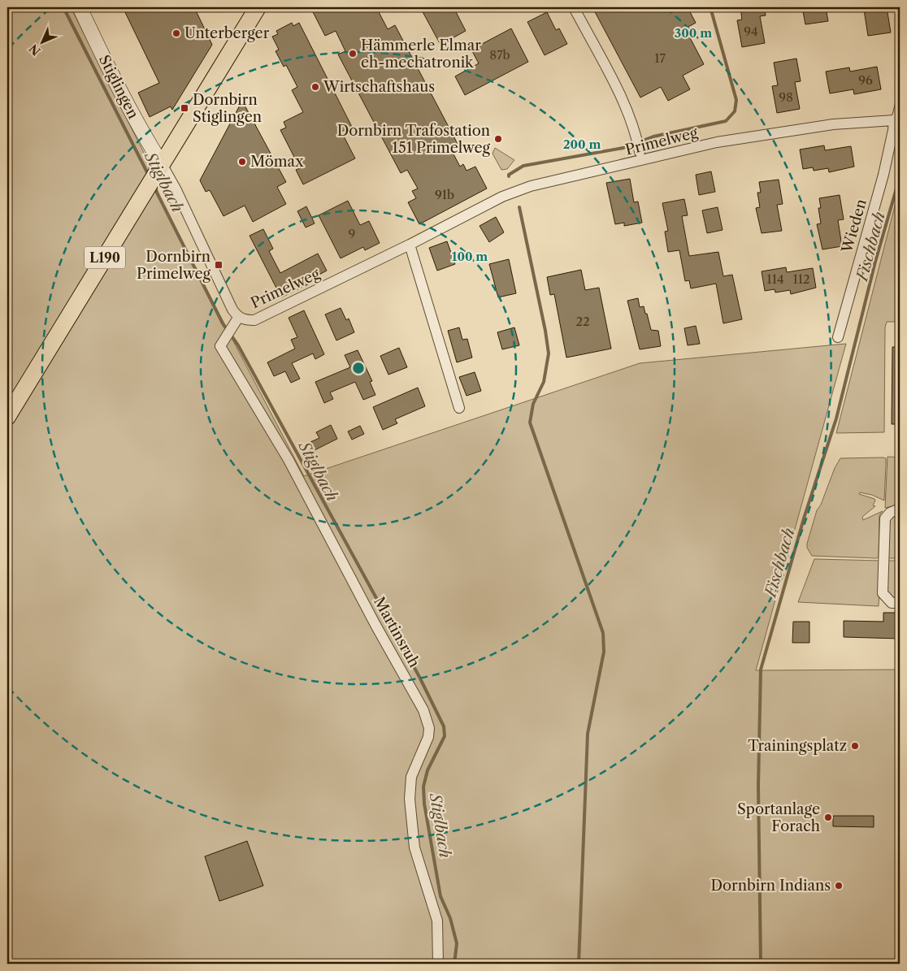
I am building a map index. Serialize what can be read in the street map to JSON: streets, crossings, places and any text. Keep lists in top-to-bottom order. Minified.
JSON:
{"streets":{"main road":["Stiglingen","L190"],"street":["Primelweg","Wieden","Martinsruh"]},"crossings":[["Stiglingen","Primelweg"],["Stiglingen","L190"],["Primelweg","Wieden"],["Primelweg","L190"],["Primelweg","Martinsruh"]],"water":["Stiglbach","Fischbach"],"places":{"other":["Unterberger","Hämmerle Elmar eh-mechatronik","Wirtschaftshaus","Dornbirn Trafostation 151 Primelweg","Mömax","Trainingsplatz","Sportanlage Forach","Dornbirn Indians"],"transit":["Dornbirn Stiglingen","Dornbirn Primelweg"]},"house_numbers":["94","87b","17","96","98","91b","9","114","112","22"],"north":"bottom left","rings":["300 m","200 m","100 m"]}
